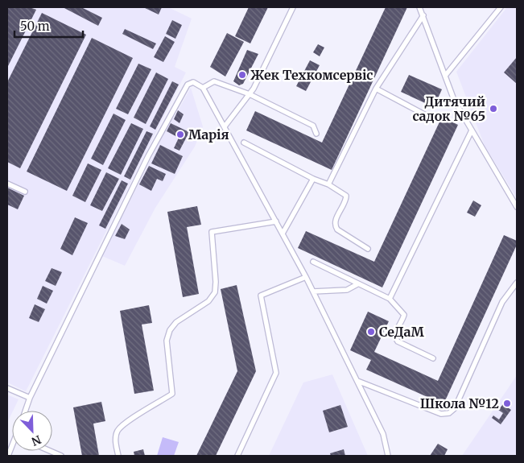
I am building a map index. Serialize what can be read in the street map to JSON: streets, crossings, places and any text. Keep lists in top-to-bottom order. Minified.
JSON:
{"places":["Жек Техкомсервіс","Дитячий садок №65","Марія","СеДаМ","Школа №12"],"scale_bar":"50 m","north":"bottom right"}
